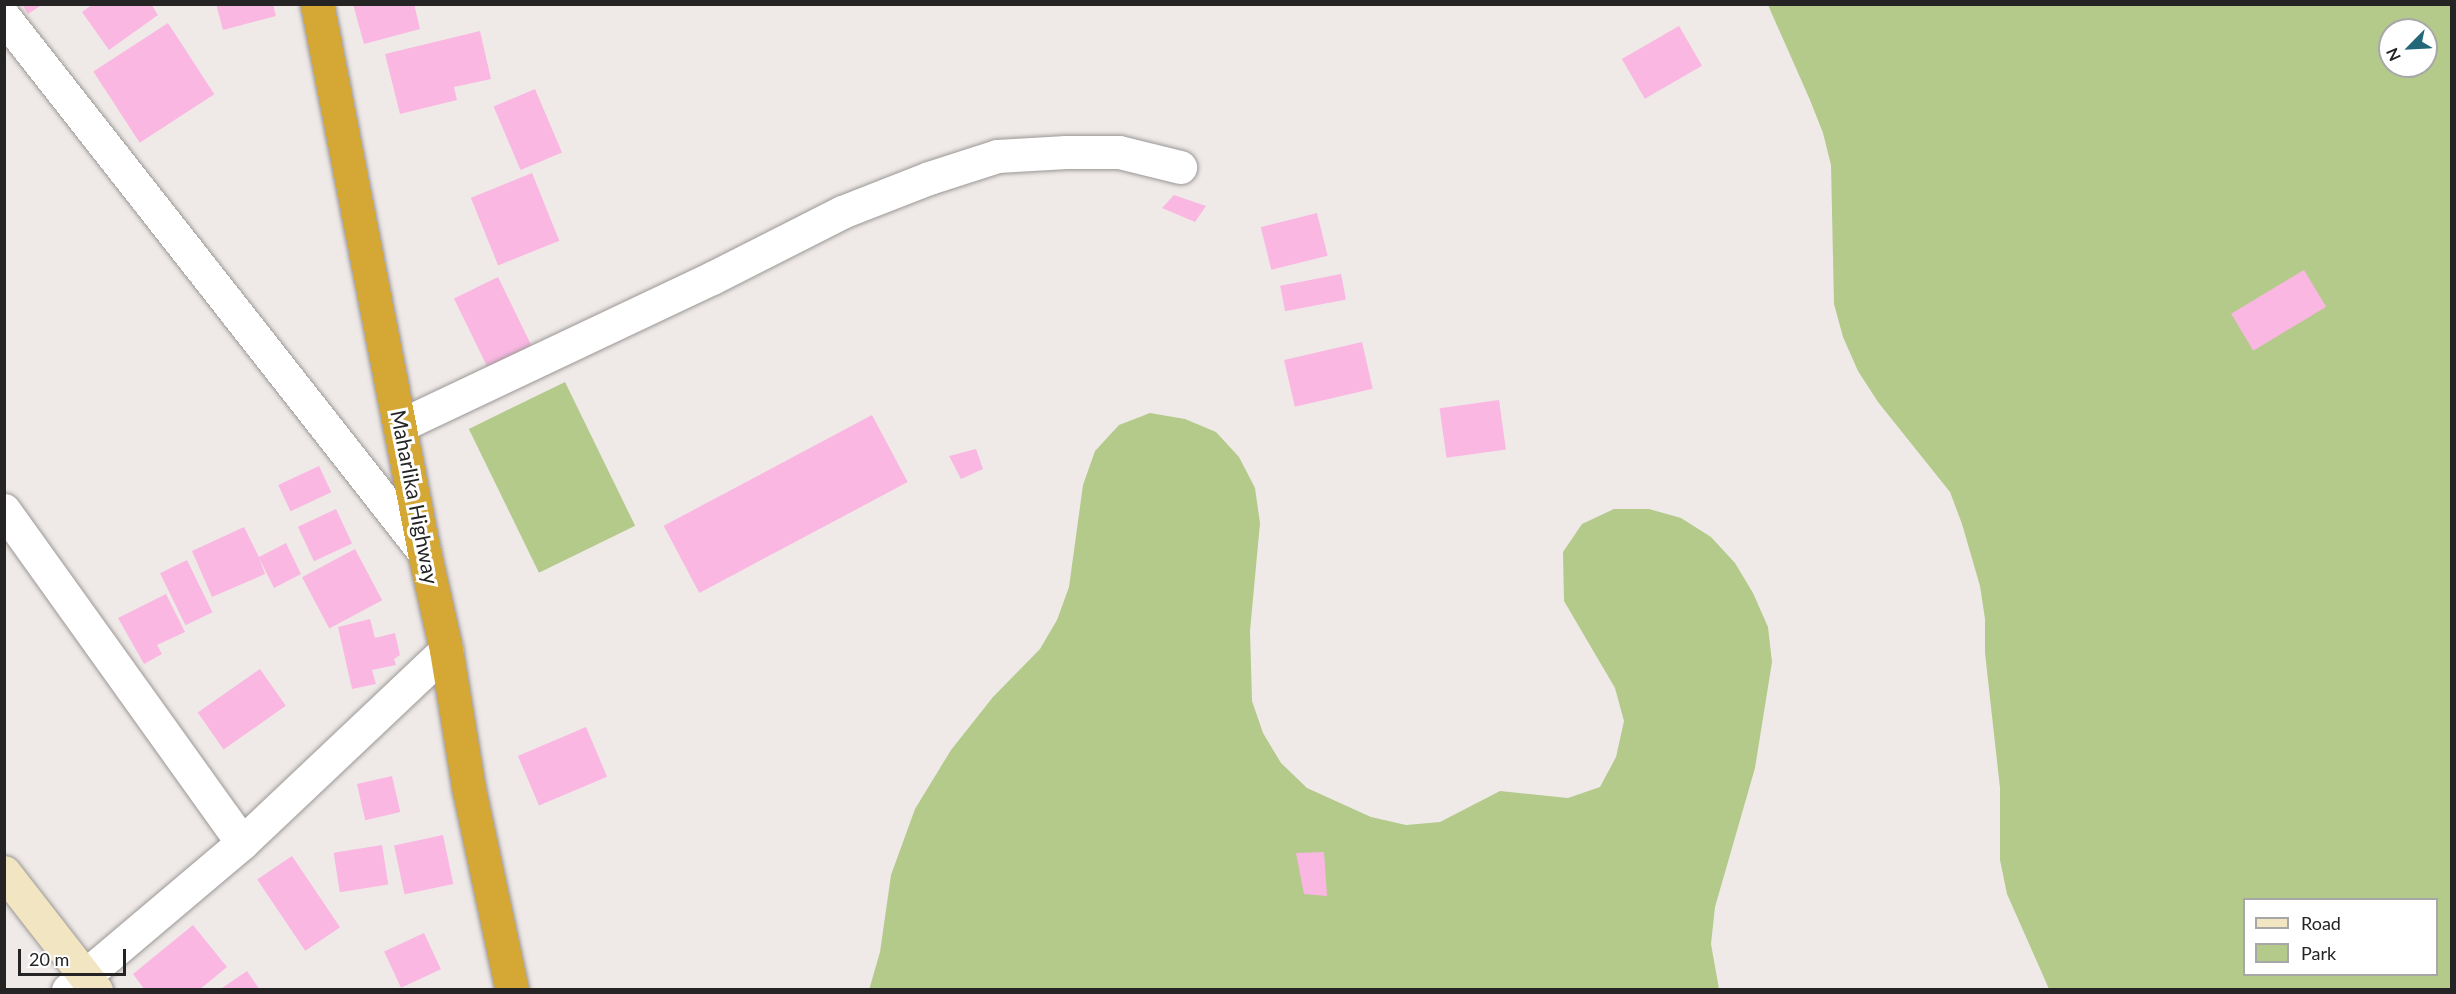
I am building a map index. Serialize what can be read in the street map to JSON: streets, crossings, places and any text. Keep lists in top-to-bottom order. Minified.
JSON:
{"streets":{"highway":["Maharlika Highway"]},"legend":["Road","Park"],"scale_bar":"20 m","north":"bottom left"}
